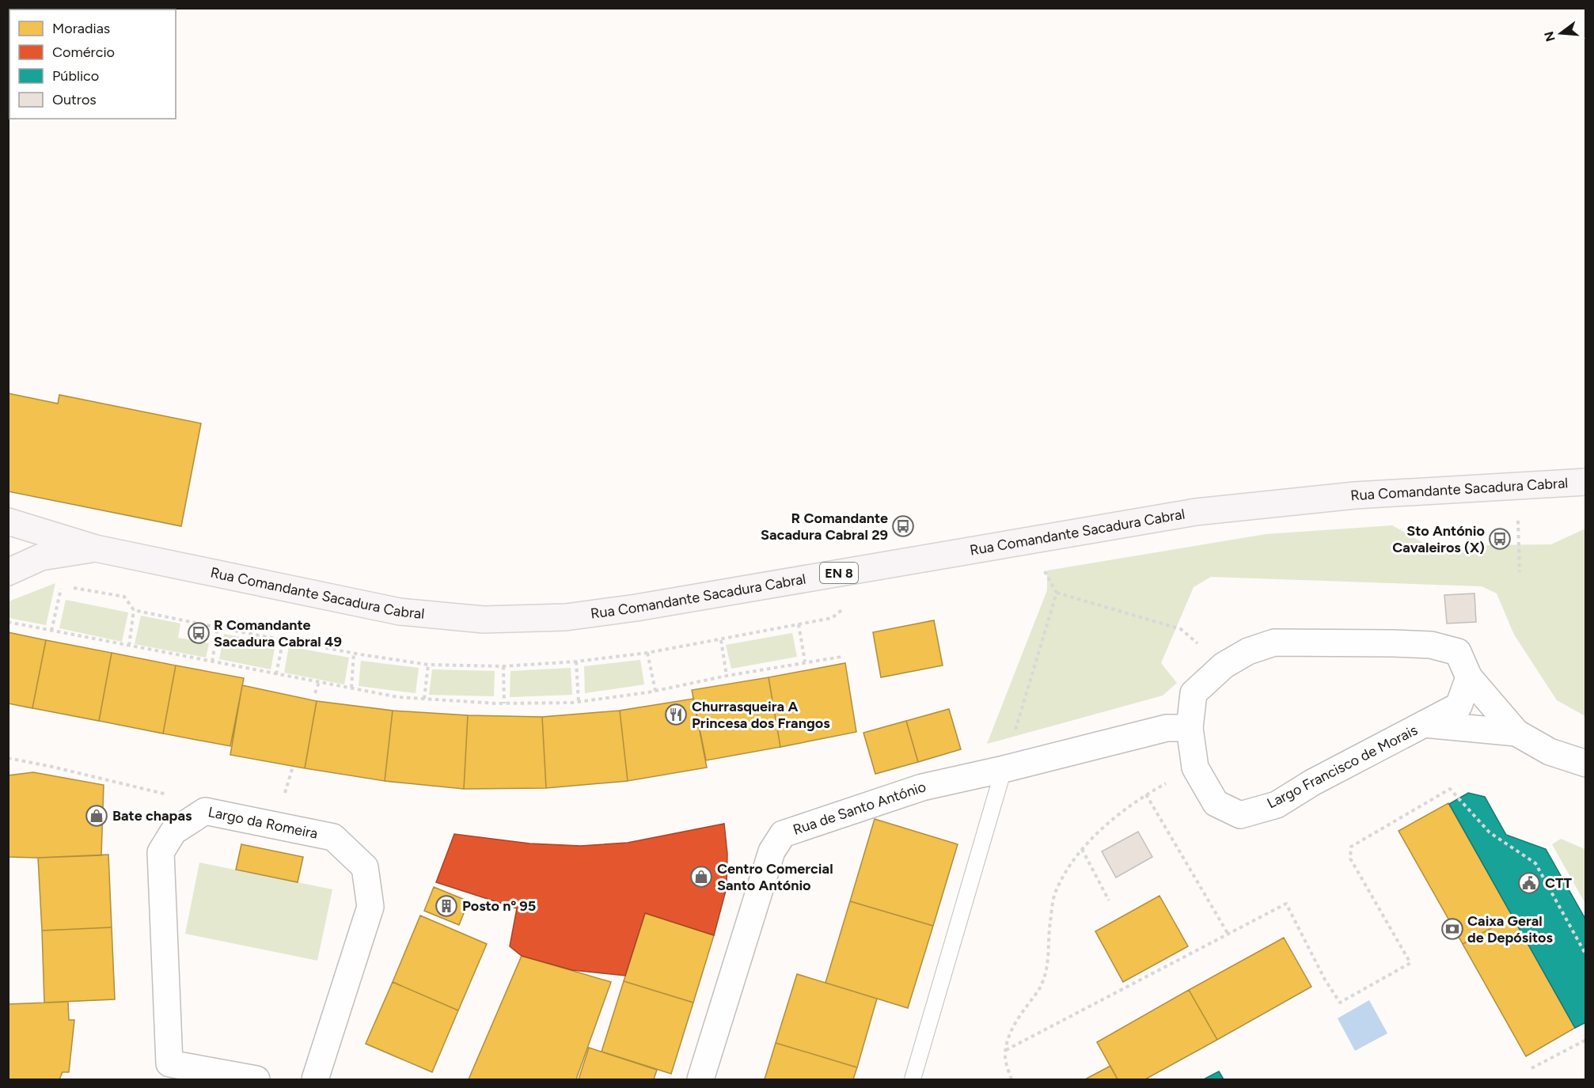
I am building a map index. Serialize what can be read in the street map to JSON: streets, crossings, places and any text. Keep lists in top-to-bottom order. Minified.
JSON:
{"streets":{"main road":["Rua Comandante Sacadura Cabral","EN 8"],"street":["Largo Francisco de Morais","Rua de Santo António","Largo da Romeira"]},"crossings":[["Largo Francisco de Morais","Rua de Santo António"]],"places":{"bus stop":["R Comandante Sacadura Cabral 29","Sto António Cavaleiros (X)","R Comandante Sacadura Cabral 49"],"restaurant":["Churrasqueira A Princesa dos Frangos"],"shop":["Bate chapas","Centro Comercial Santo António"],"public building":["CTT"],"building":["Posto nº 95"],"bank":["Caixa Geral de Depósitos"]},"legend":["Moradias","Comércio","Público","Outros"],"north":"left"}
